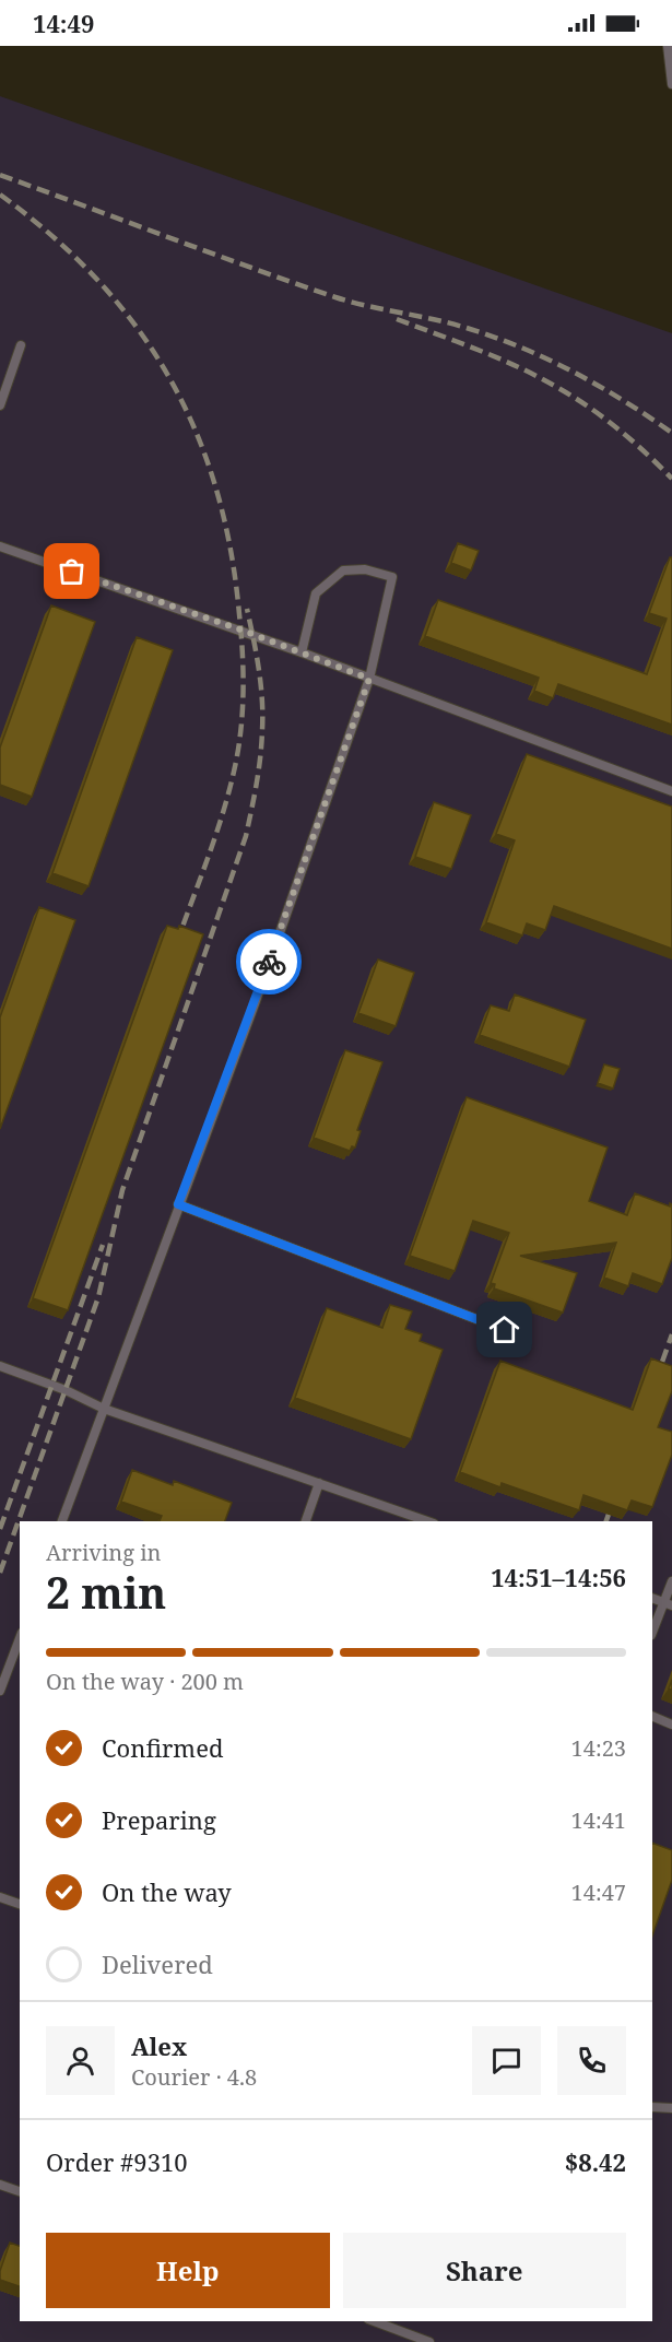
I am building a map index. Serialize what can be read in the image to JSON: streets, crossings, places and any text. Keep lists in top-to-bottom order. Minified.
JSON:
{"page":{"status":"14:49","heading":["2 min","Arriving in","14:51–14:56"],"panel":["Alex","Courier · 4.8","Order #9310","$8.42"],"bar":"On the way · 200 m","list":[["Confirmed","14:23"],["Preparing","14:41"],["On the way","14:47"],"Delivered"],"buttons":["Help","Share"]}}
